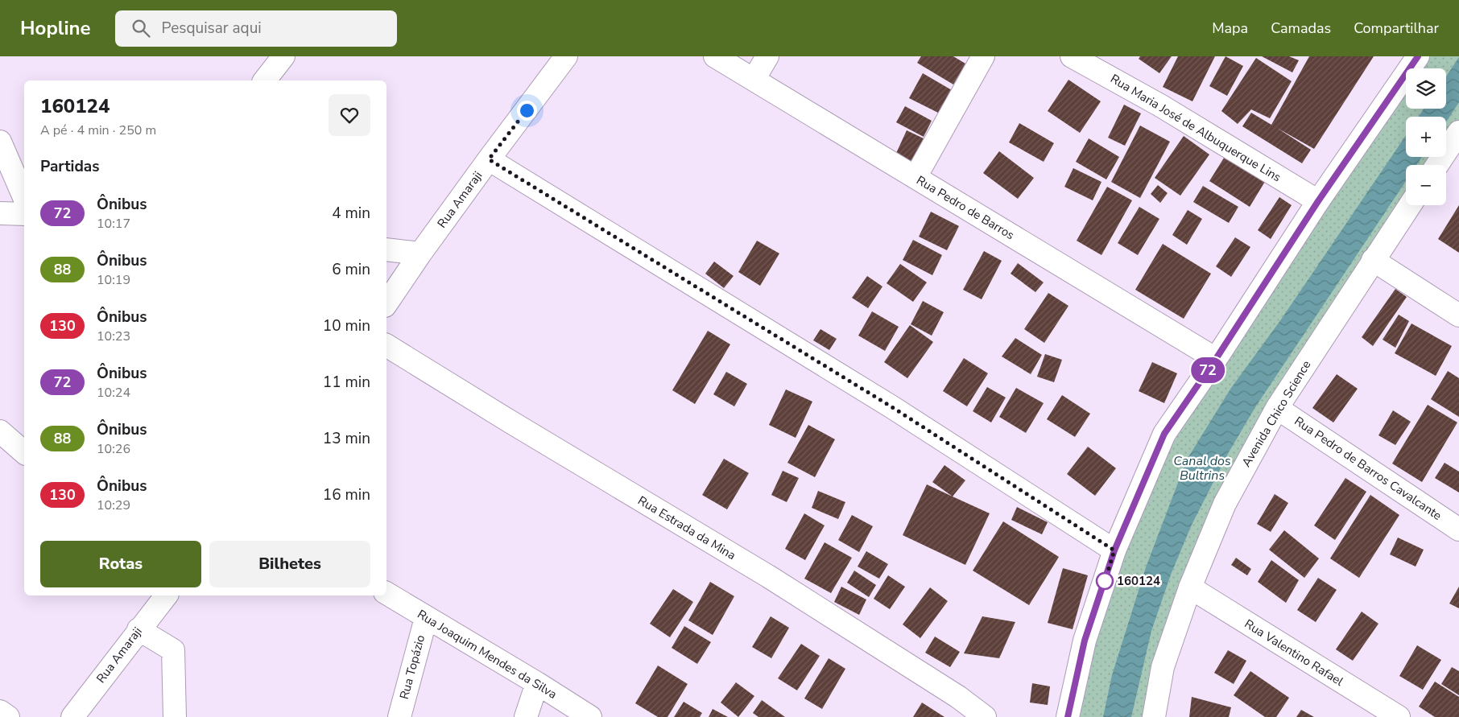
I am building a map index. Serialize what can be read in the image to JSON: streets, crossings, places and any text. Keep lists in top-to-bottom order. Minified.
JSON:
{"streets":{"street":["Rua Maria José de Albuquerque Lins","Rua Amaraji","Rua Pedro de Barros","Avenida Chico Science","Rua Pedro de Barros Cavalcante","Rua Estrada da Mina","Rua Valentino Rafael","Rua Joaquim Mendes da Silva","Rua Topázio"]},"crossings":[["Avenida Chico Science","Rua Pedro de Barros Cavalcante"],["Avenida Chico Science","Rua Valentino Rafael"],["Rua Joaquim Mendes da Silva","Rua Topázio"]],"water":["Canal dos Bultrins"],"places":["160124"],"lines":["bus line 72"],"page":{"header":"Hopline","search":"Pesquisar aqui","nav":["Mapa","Camadas","Compartilhar"],"on_map":"72","map_buttons":["+","−"],"heading":[["160124","A pé · 4 min · 250 m"],"Partidas"],"list":[{"mark":"72","name":"Ônibus","note":"10:17","value":"4 min"},{"mark":"88","name":"Ônibus","note":"10:19","value":"6 min"},{"mark":"130","name":"Ônibus","note":"10:23","value":"10 min"},{"mark":"72","name":"Ônibus","note":"10:24","value":"11 min"},{"mark":"88","name":"Ônibus","note":"10:26","value":"13 min"},{"mark":"130","name":"Ônibus","note":"10:29","value":"16 min"}],"buttons":["Rotas","Bilhetes"]}}
